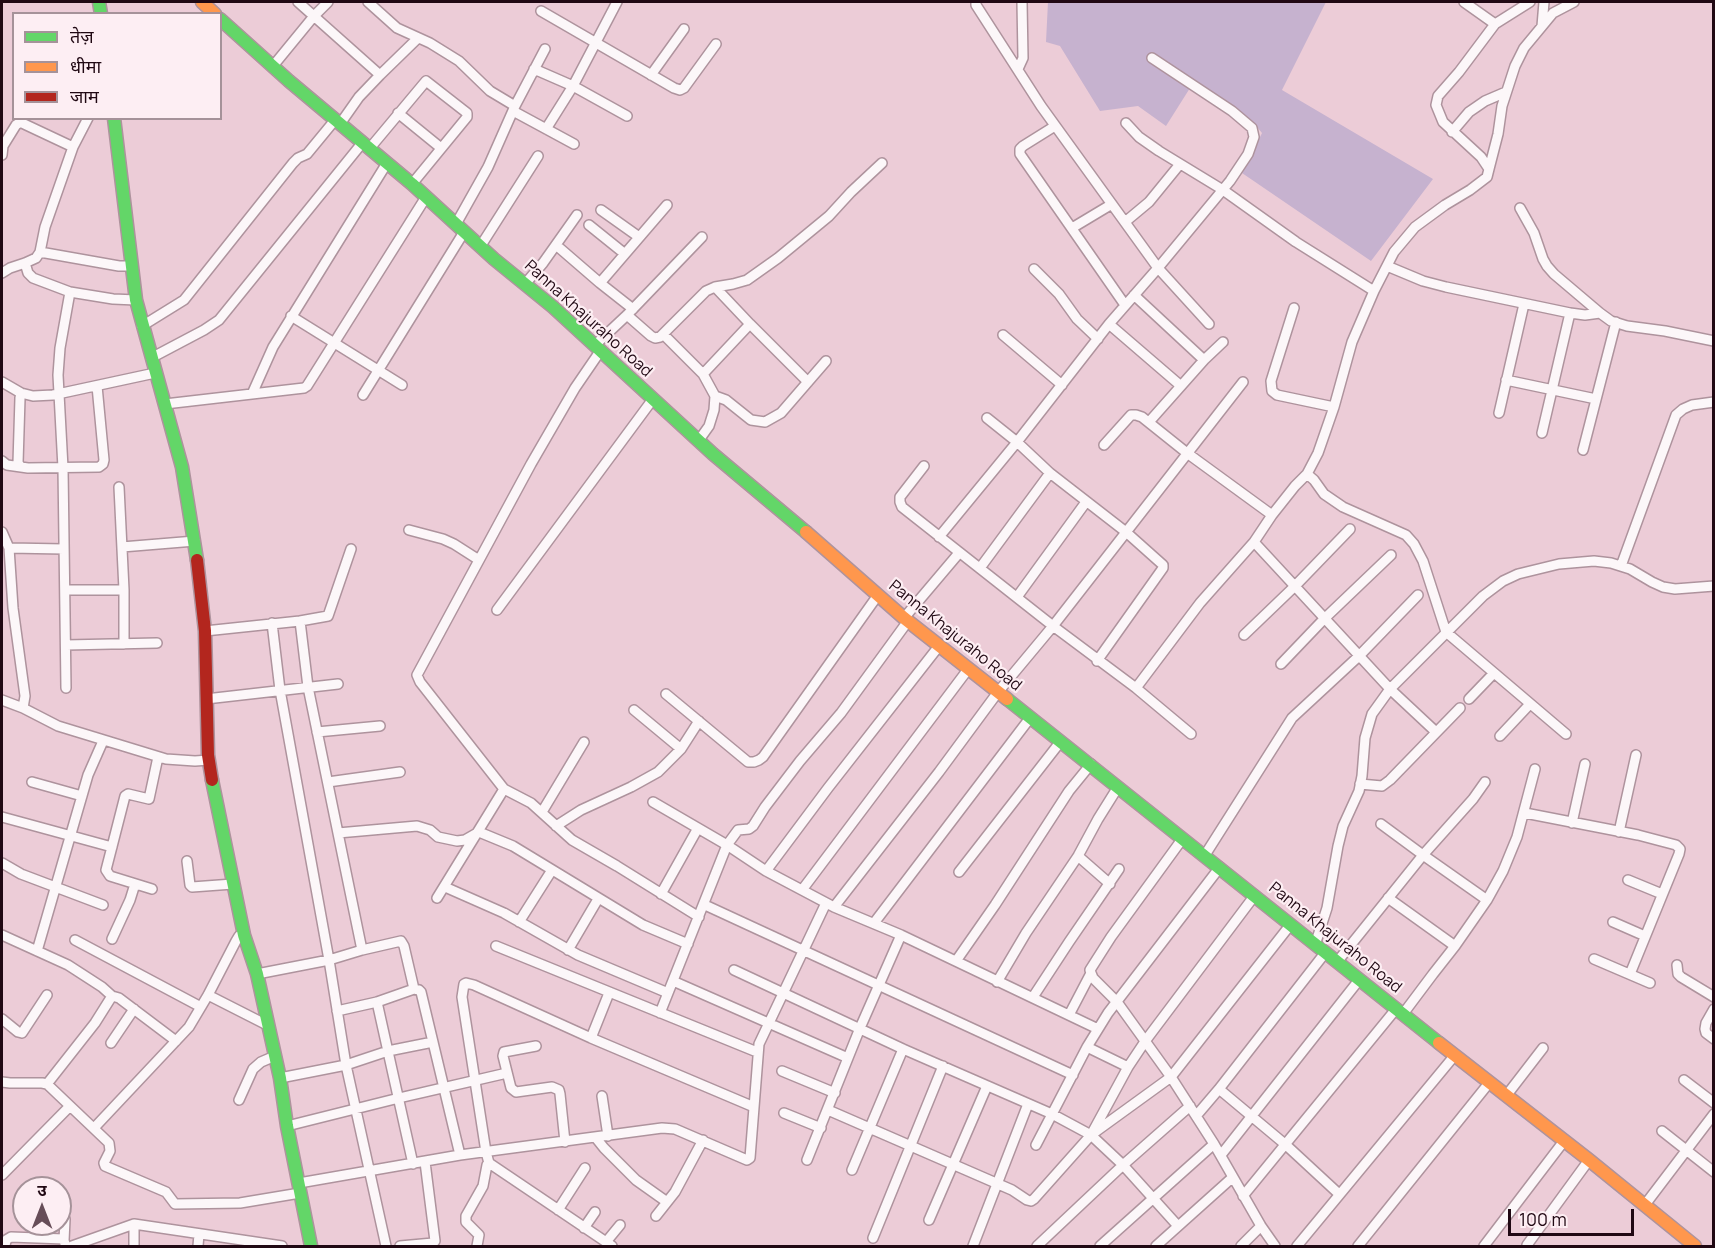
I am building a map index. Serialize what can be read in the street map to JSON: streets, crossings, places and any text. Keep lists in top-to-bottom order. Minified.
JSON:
{"streets":{"main road":["Panna Khajuraho Road"]},"legend":["तेज़","धीमा","जाम"],"scale_bar":"100 m","north":"top"}
